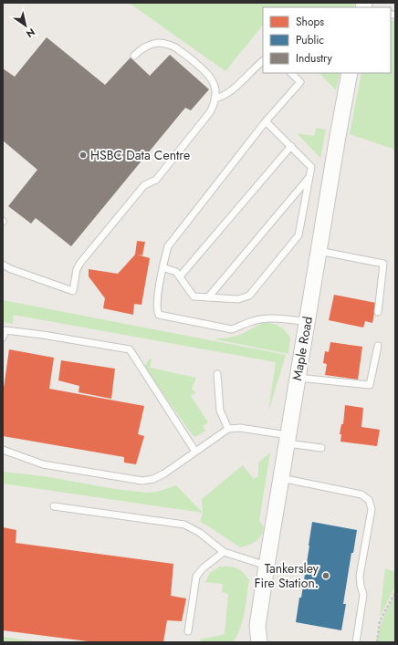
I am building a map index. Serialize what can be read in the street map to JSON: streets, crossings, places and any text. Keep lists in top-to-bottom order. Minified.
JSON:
{"streets":{"street":["Maple Road"]},"places":["HSBC Data Centre","Tankersley Fire Station."],"legend":["Shops","Public","Industry"],"north":"bottom right"}
